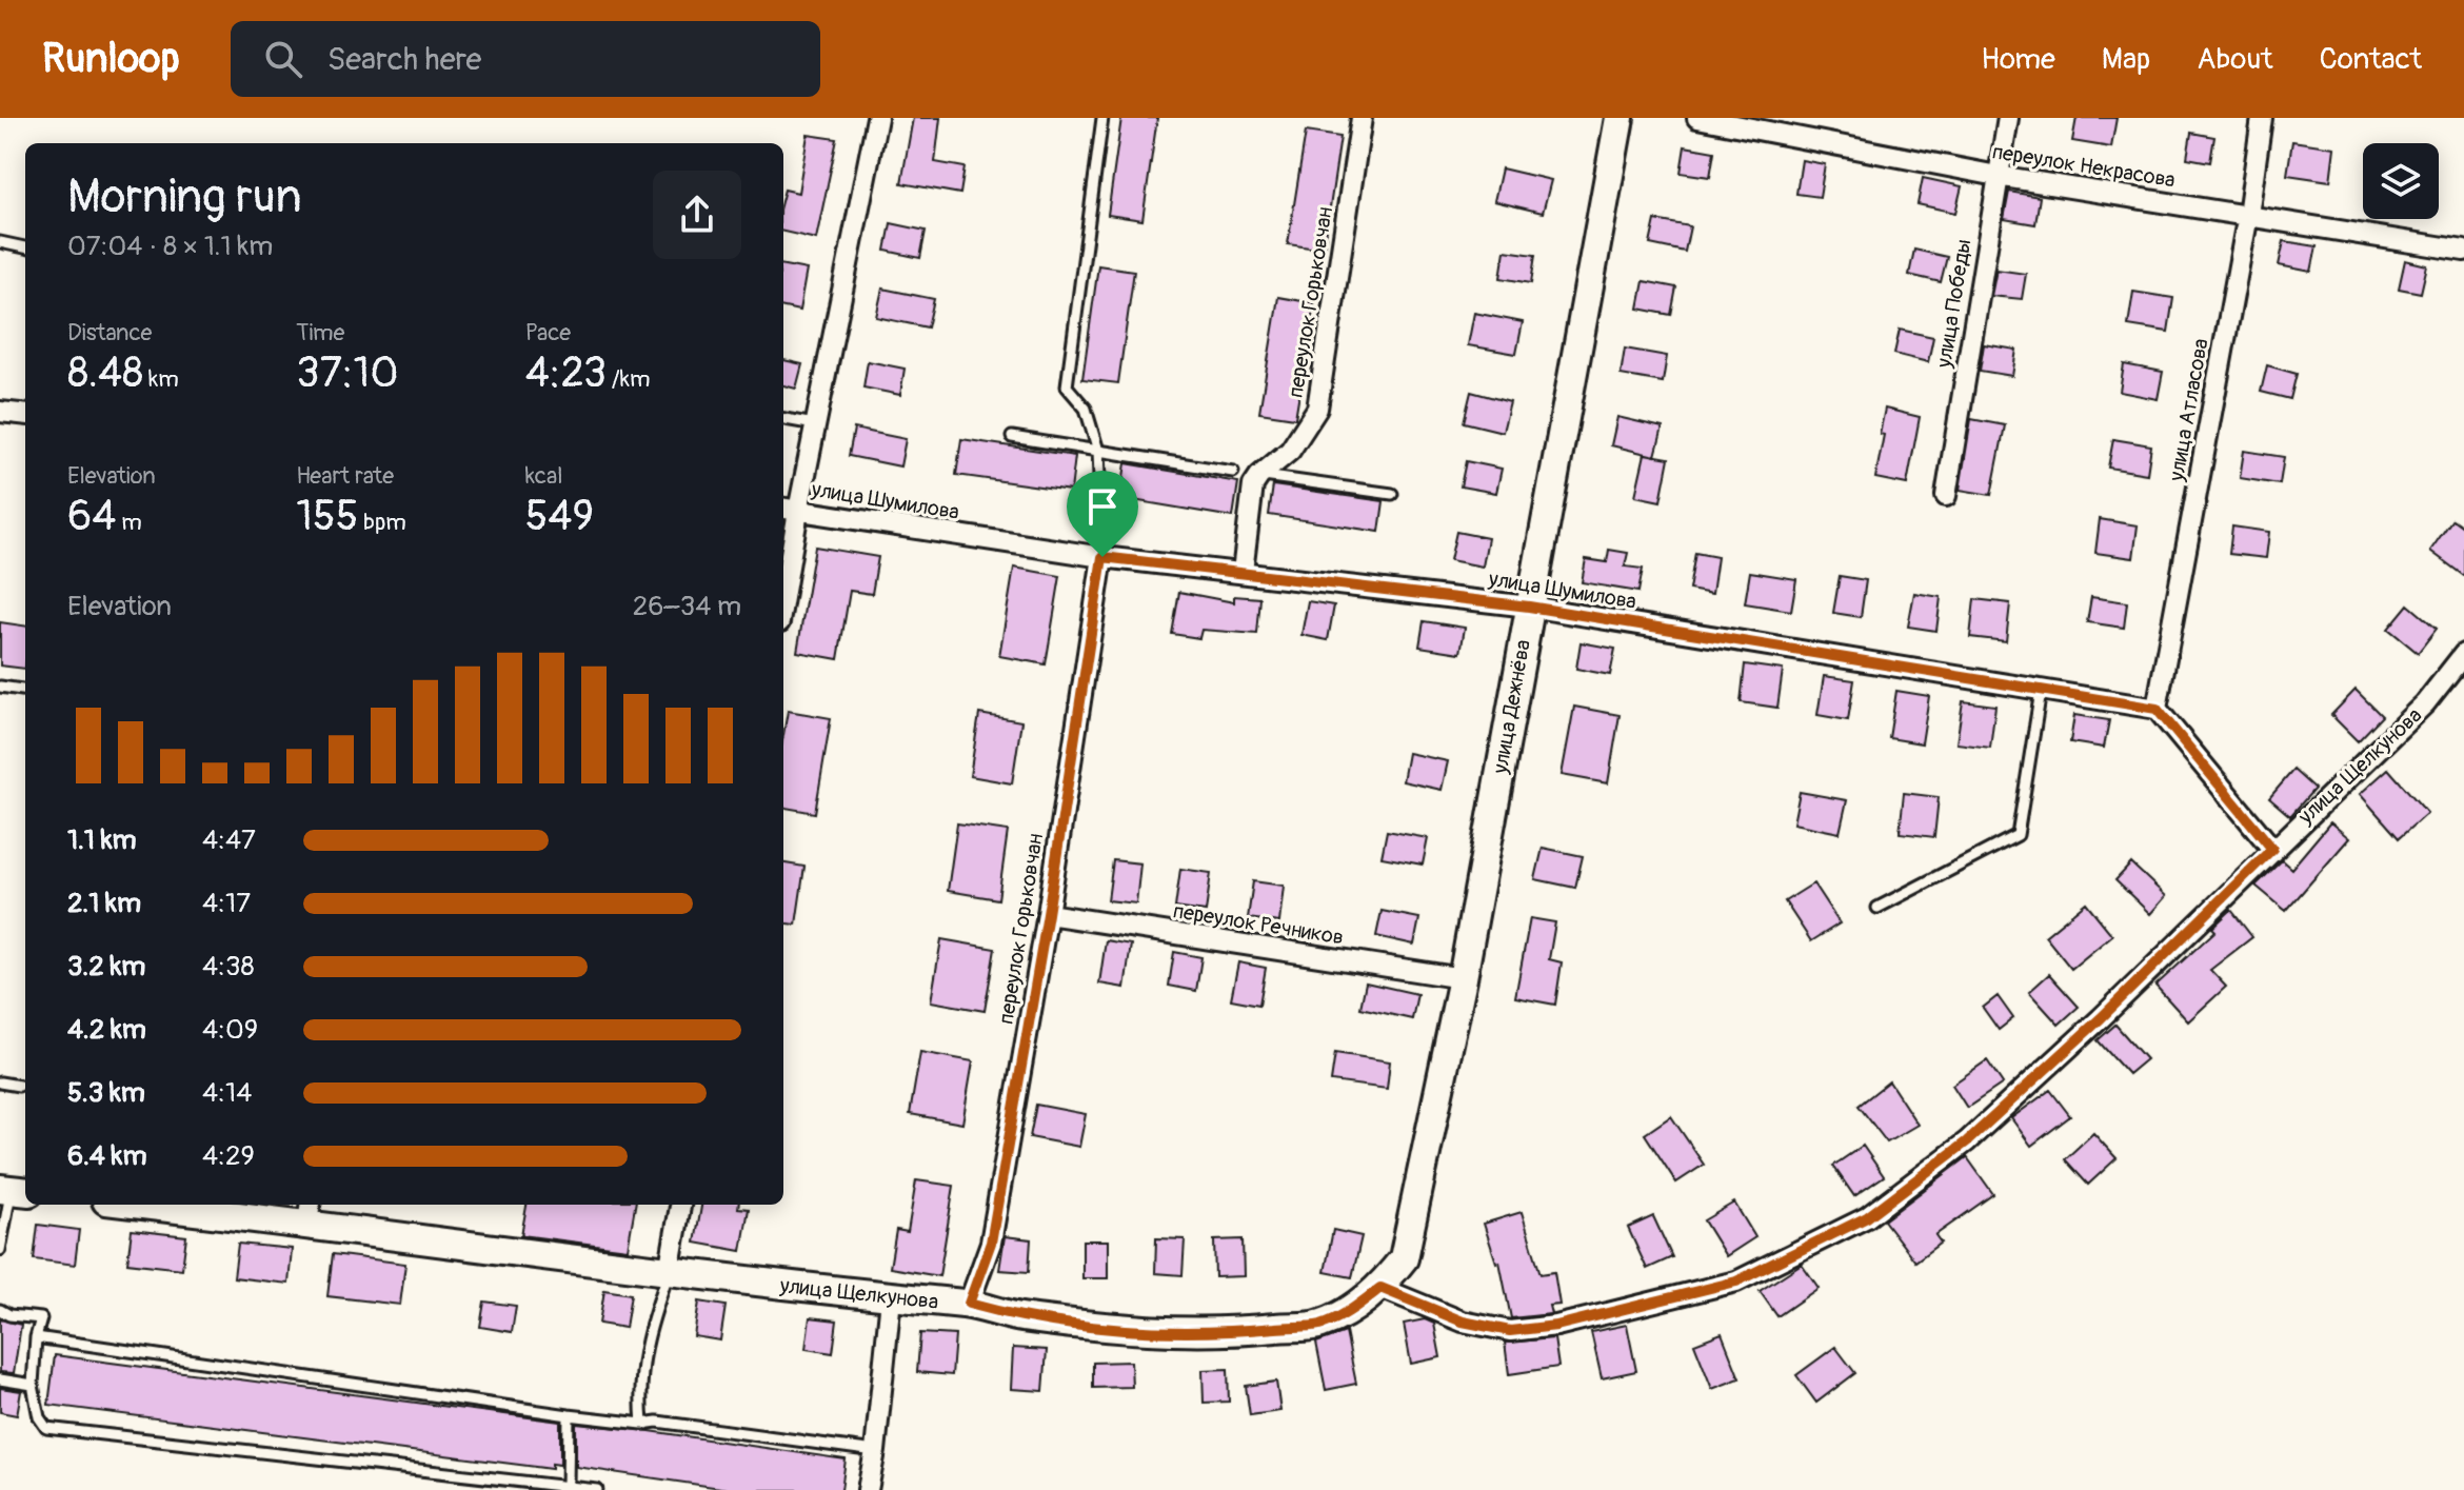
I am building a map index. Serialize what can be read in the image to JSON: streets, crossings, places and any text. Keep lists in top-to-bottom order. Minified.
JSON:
{"streets":{"main road":["улица Дежнёва","улица Щелкунова"],"street":["переулок Некрасова","переулок Горьковчан","улица Победы","улица Атласова","улица Шумилова","переулок Речников"]},"crossings":[["переулок Некрасова","улица Победы"],["переулок Некрасова","улица Атласова"],["переулок Горьковчан","улица Шумилова"],["переулок Горьковчан","улица Щелкунова"],["переулок Горьковчан","переулок Речников"],["улица Атласова","улица Шумилова"],["улица Шумилова","улица Дежнёва"],["улица Дежнёва","улица Щелкунова"],["улица Дежнёва","переулок Речников"]],"page":{"header":"Runloop","search":"Search here","nav":["Home","Map","About","Contact"],"heading":["Morning run","07:04 · 8 × 1.1 km"],"stats":[["Distance","8.48 km"],["Time","37:10"],["Pace","4:23 /km"],["Elevation","64 m"],["Heart rate","155 bpm"],["kcal","549"]],"chart":["Elevation","26–34 m"],"list":[{"name":"1.1 km","note":"4:47"},{"name":"2.1 km","note":"4:17"},{"name":"3.2 km","note":"4:38"},{"name":"4.2 km","note":"4:09"},{"name":"5.3 km","note":"4:14"},{"name":"6.4 km","note":"4:29"}]}}
